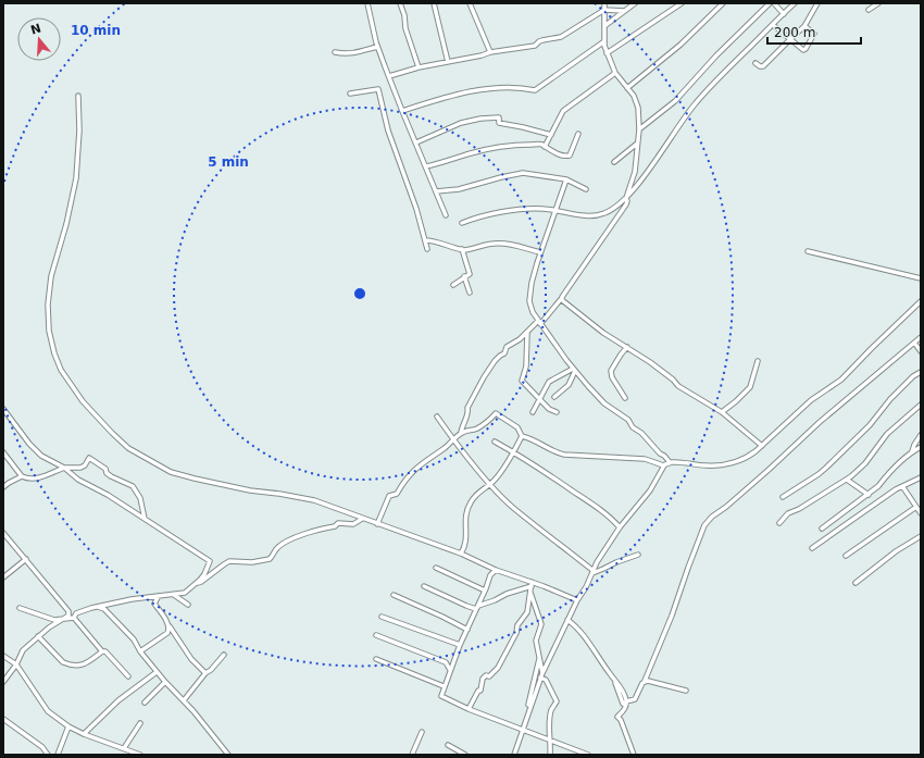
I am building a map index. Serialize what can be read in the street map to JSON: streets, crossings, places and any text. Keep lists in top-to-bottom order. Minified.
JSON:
{"scale_bar":"200 m","north":"top","rings":["10 min","5 min"]}
